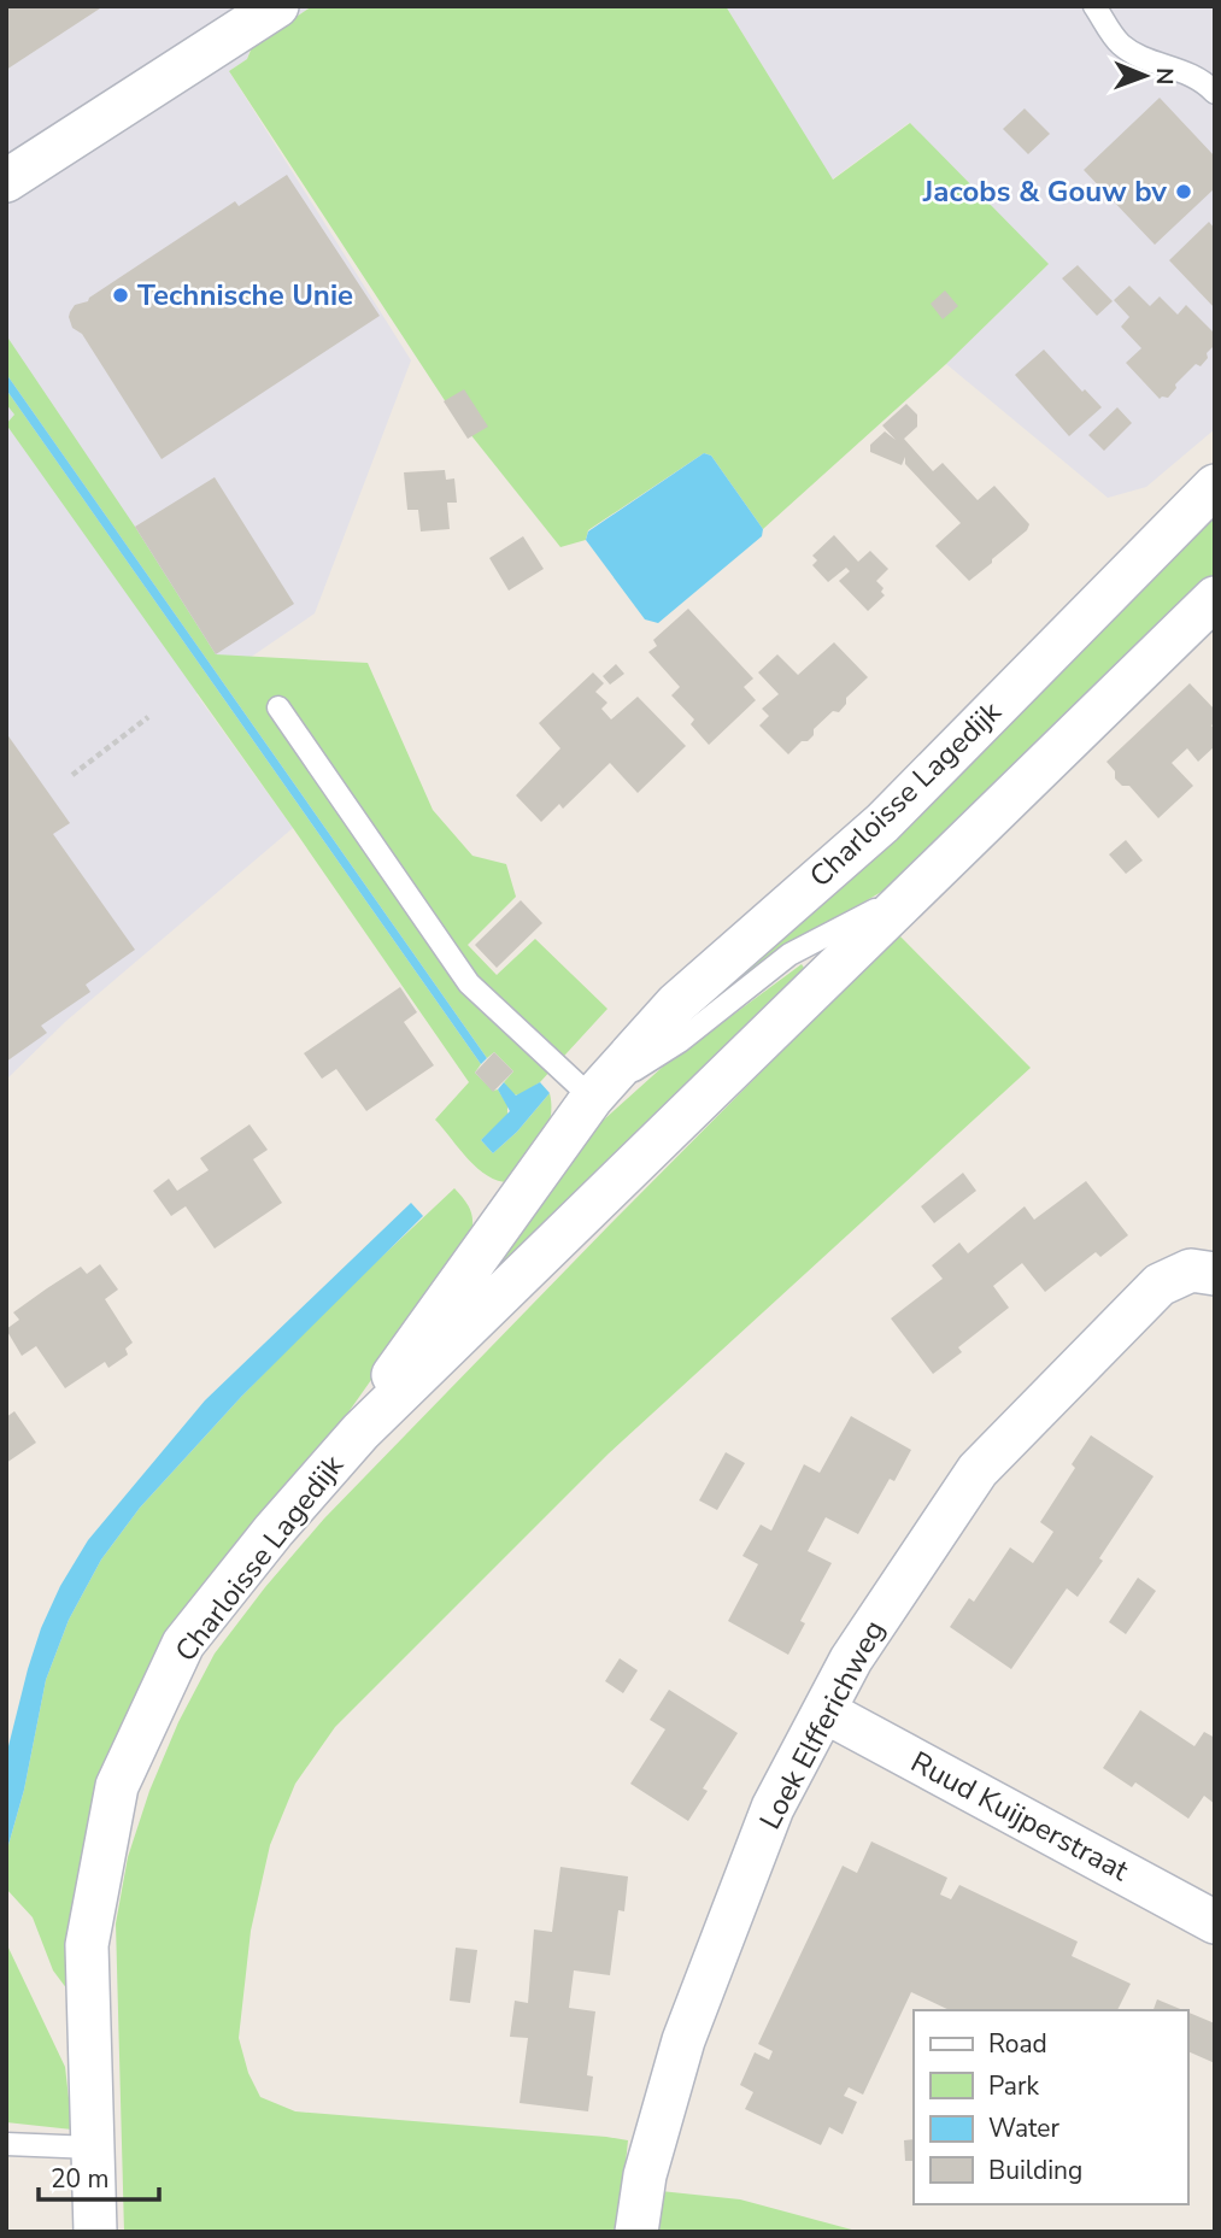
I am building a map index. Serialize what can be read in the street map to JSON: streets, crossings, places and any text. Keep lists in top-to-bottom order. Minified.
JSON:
{"streets":{"street":["Charloisse Lagedijk","Loek Elfferichweg","Ruud Kuijperstraat"]},"crossings":[["Loek Elfferichweg","Ruud Kuijperstraat"]],"places":["Jacobs & Gouw bv","Technische Unie"],"legend":["Road","Park","Water","Building"],"scale_bar":"20 m","north":"right"}
